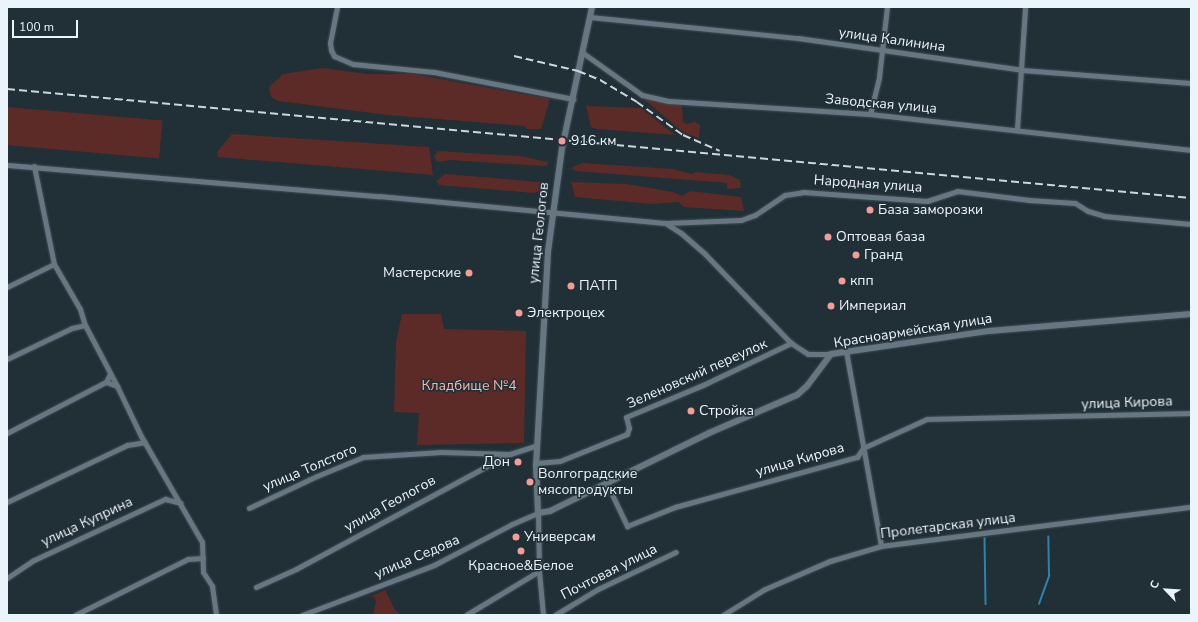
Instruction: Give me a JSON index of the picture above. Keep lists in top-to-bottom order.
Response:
{
  "streets": {
    "street": [
      "улица Калинина",
      "Заводская улица",
      "Народная улица",
      "улица Геологов",
      "Красноармейская улица",
      "Зеленовский переулок",
      "улица Кирова",
      "улица Толстого",
      "улица Куприна",
      "Пролетарская улица",
      "улица Седова",
      "Почтовая улица"
    ]
  },
  "crossings": [
    ["улица Калинина", "улица Геологов"],
    ["Заводская улица", "улица Геологов"],
    ["Народная улица", "Зеленовский переулок"],
    ["улица Геологов", "Красноармейская улица"],
    ["улица Геологов", "Зеленовский переулок"],
    ["улица Геологов", "улица Толстого"],
    ["улица Геологов", "улица Седова"],
    ["Красноармейская улица", "Зеленовский переулок"],
    ["Красноармейская улица", "улица Кирова"],
    ["Красноармейская улица", "улица Седова"]
  ],
  "parks": ["Кладбище №4"],
  "places": [
    "916 км",
    "База заморозки",
    "Оптовая база",
    "Гранд",
    "Мастерские",
    "кпп",
    "ПАТП",
    "Империал",
    "Электроцех",
    "Стройка",
    "Дон",
    "Волгоградские мясопродукты",
    "Универсам",
    "Красное&Белое"
  ],
  "scale_bar": "100 m",
  "north": "top left"
}
